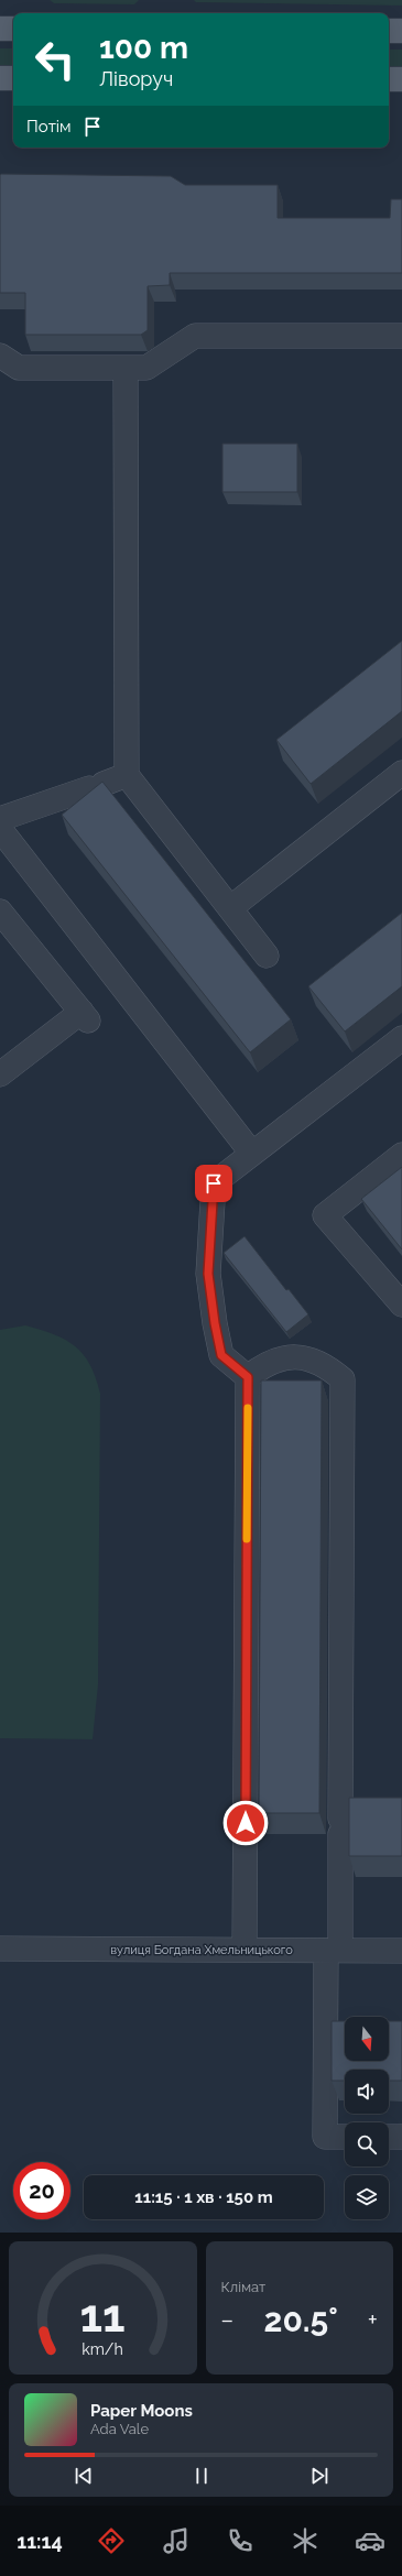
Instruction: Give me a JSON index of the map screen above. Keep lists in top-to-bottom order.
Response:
{
  "streets": {
    "street": ["вулиця Богдана Хмельницького"]
  },
  "north": "bottom",
  "page": {
    "turn": ["100 m", "Ліворуч"],
    "then": "Потім",
    "limit": "20",
    "trip": "11:15 · 1 хв · 150 m",
    "tile": "Клімат",
    "heat": ["−", "20.5°", "+"],
    "song": ["Paper Moons", "Ada Vale"],
    "tabs": "11:14",
    "gauge": ["11", "km/h"]
  }
}
